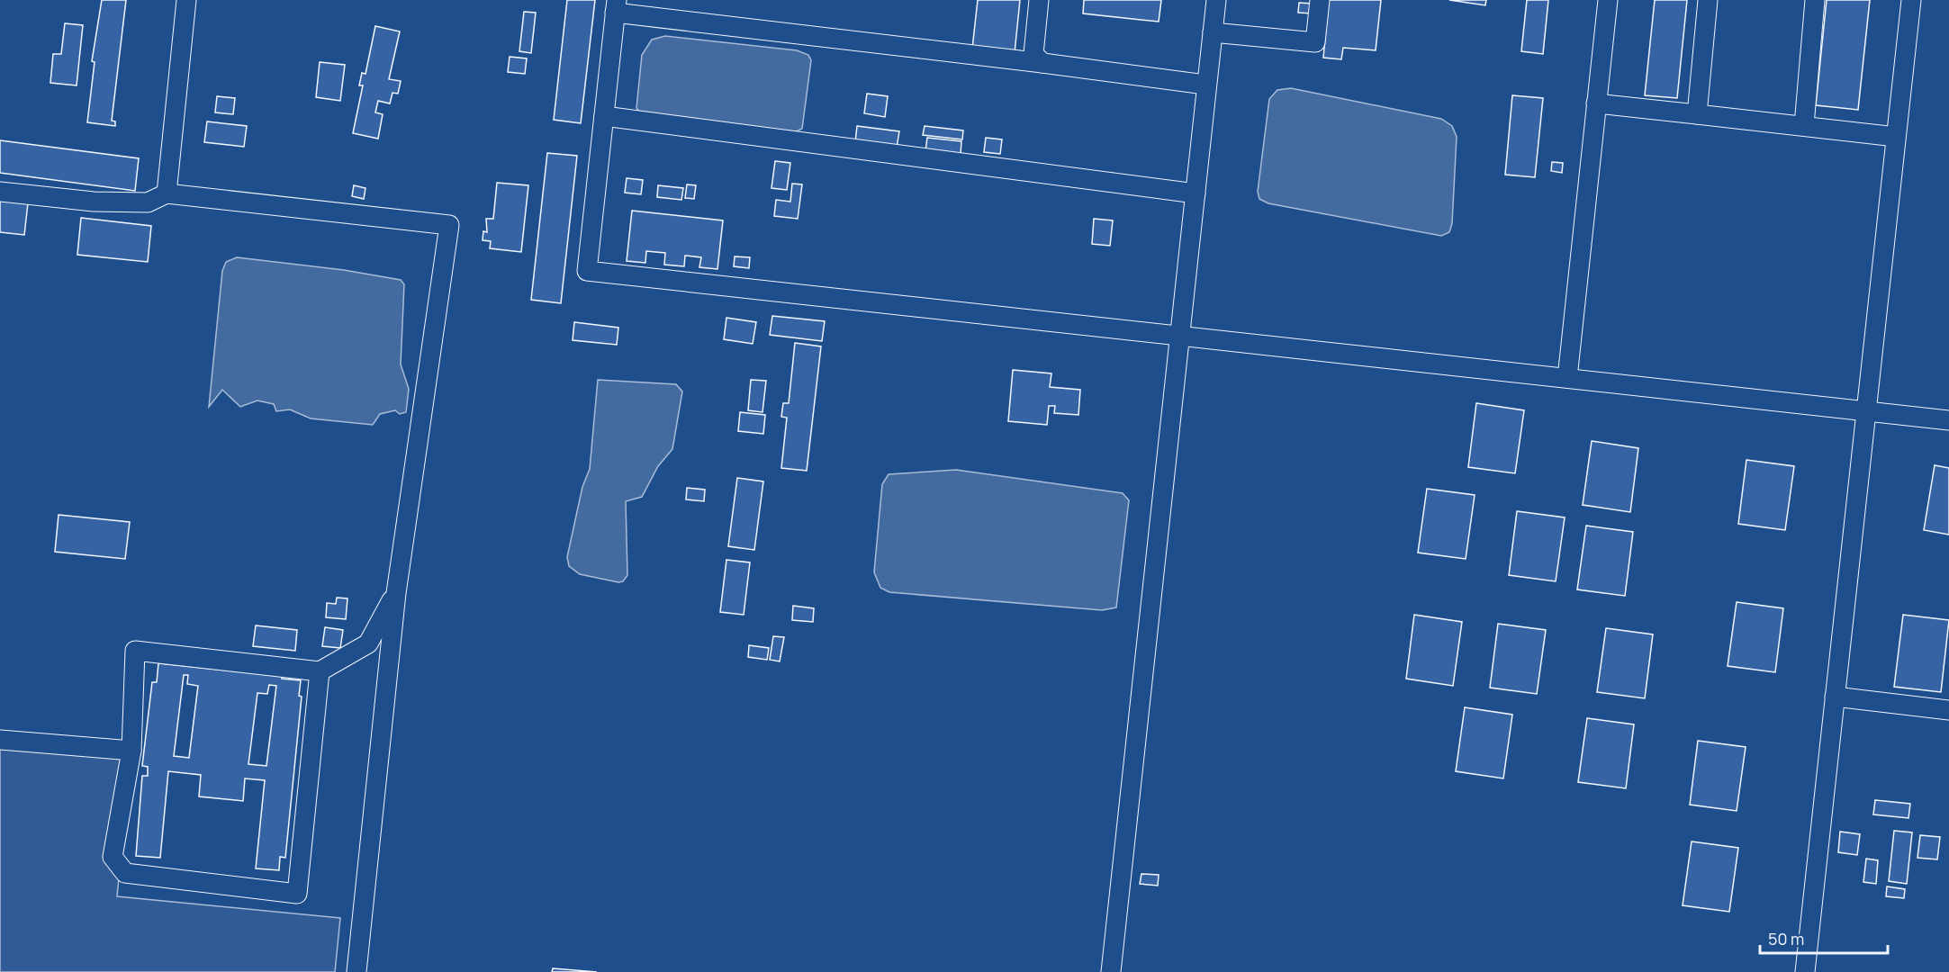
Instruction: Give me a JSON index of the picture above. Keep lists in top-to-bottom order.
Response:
{
  "scale_bar": "50 m"
}
